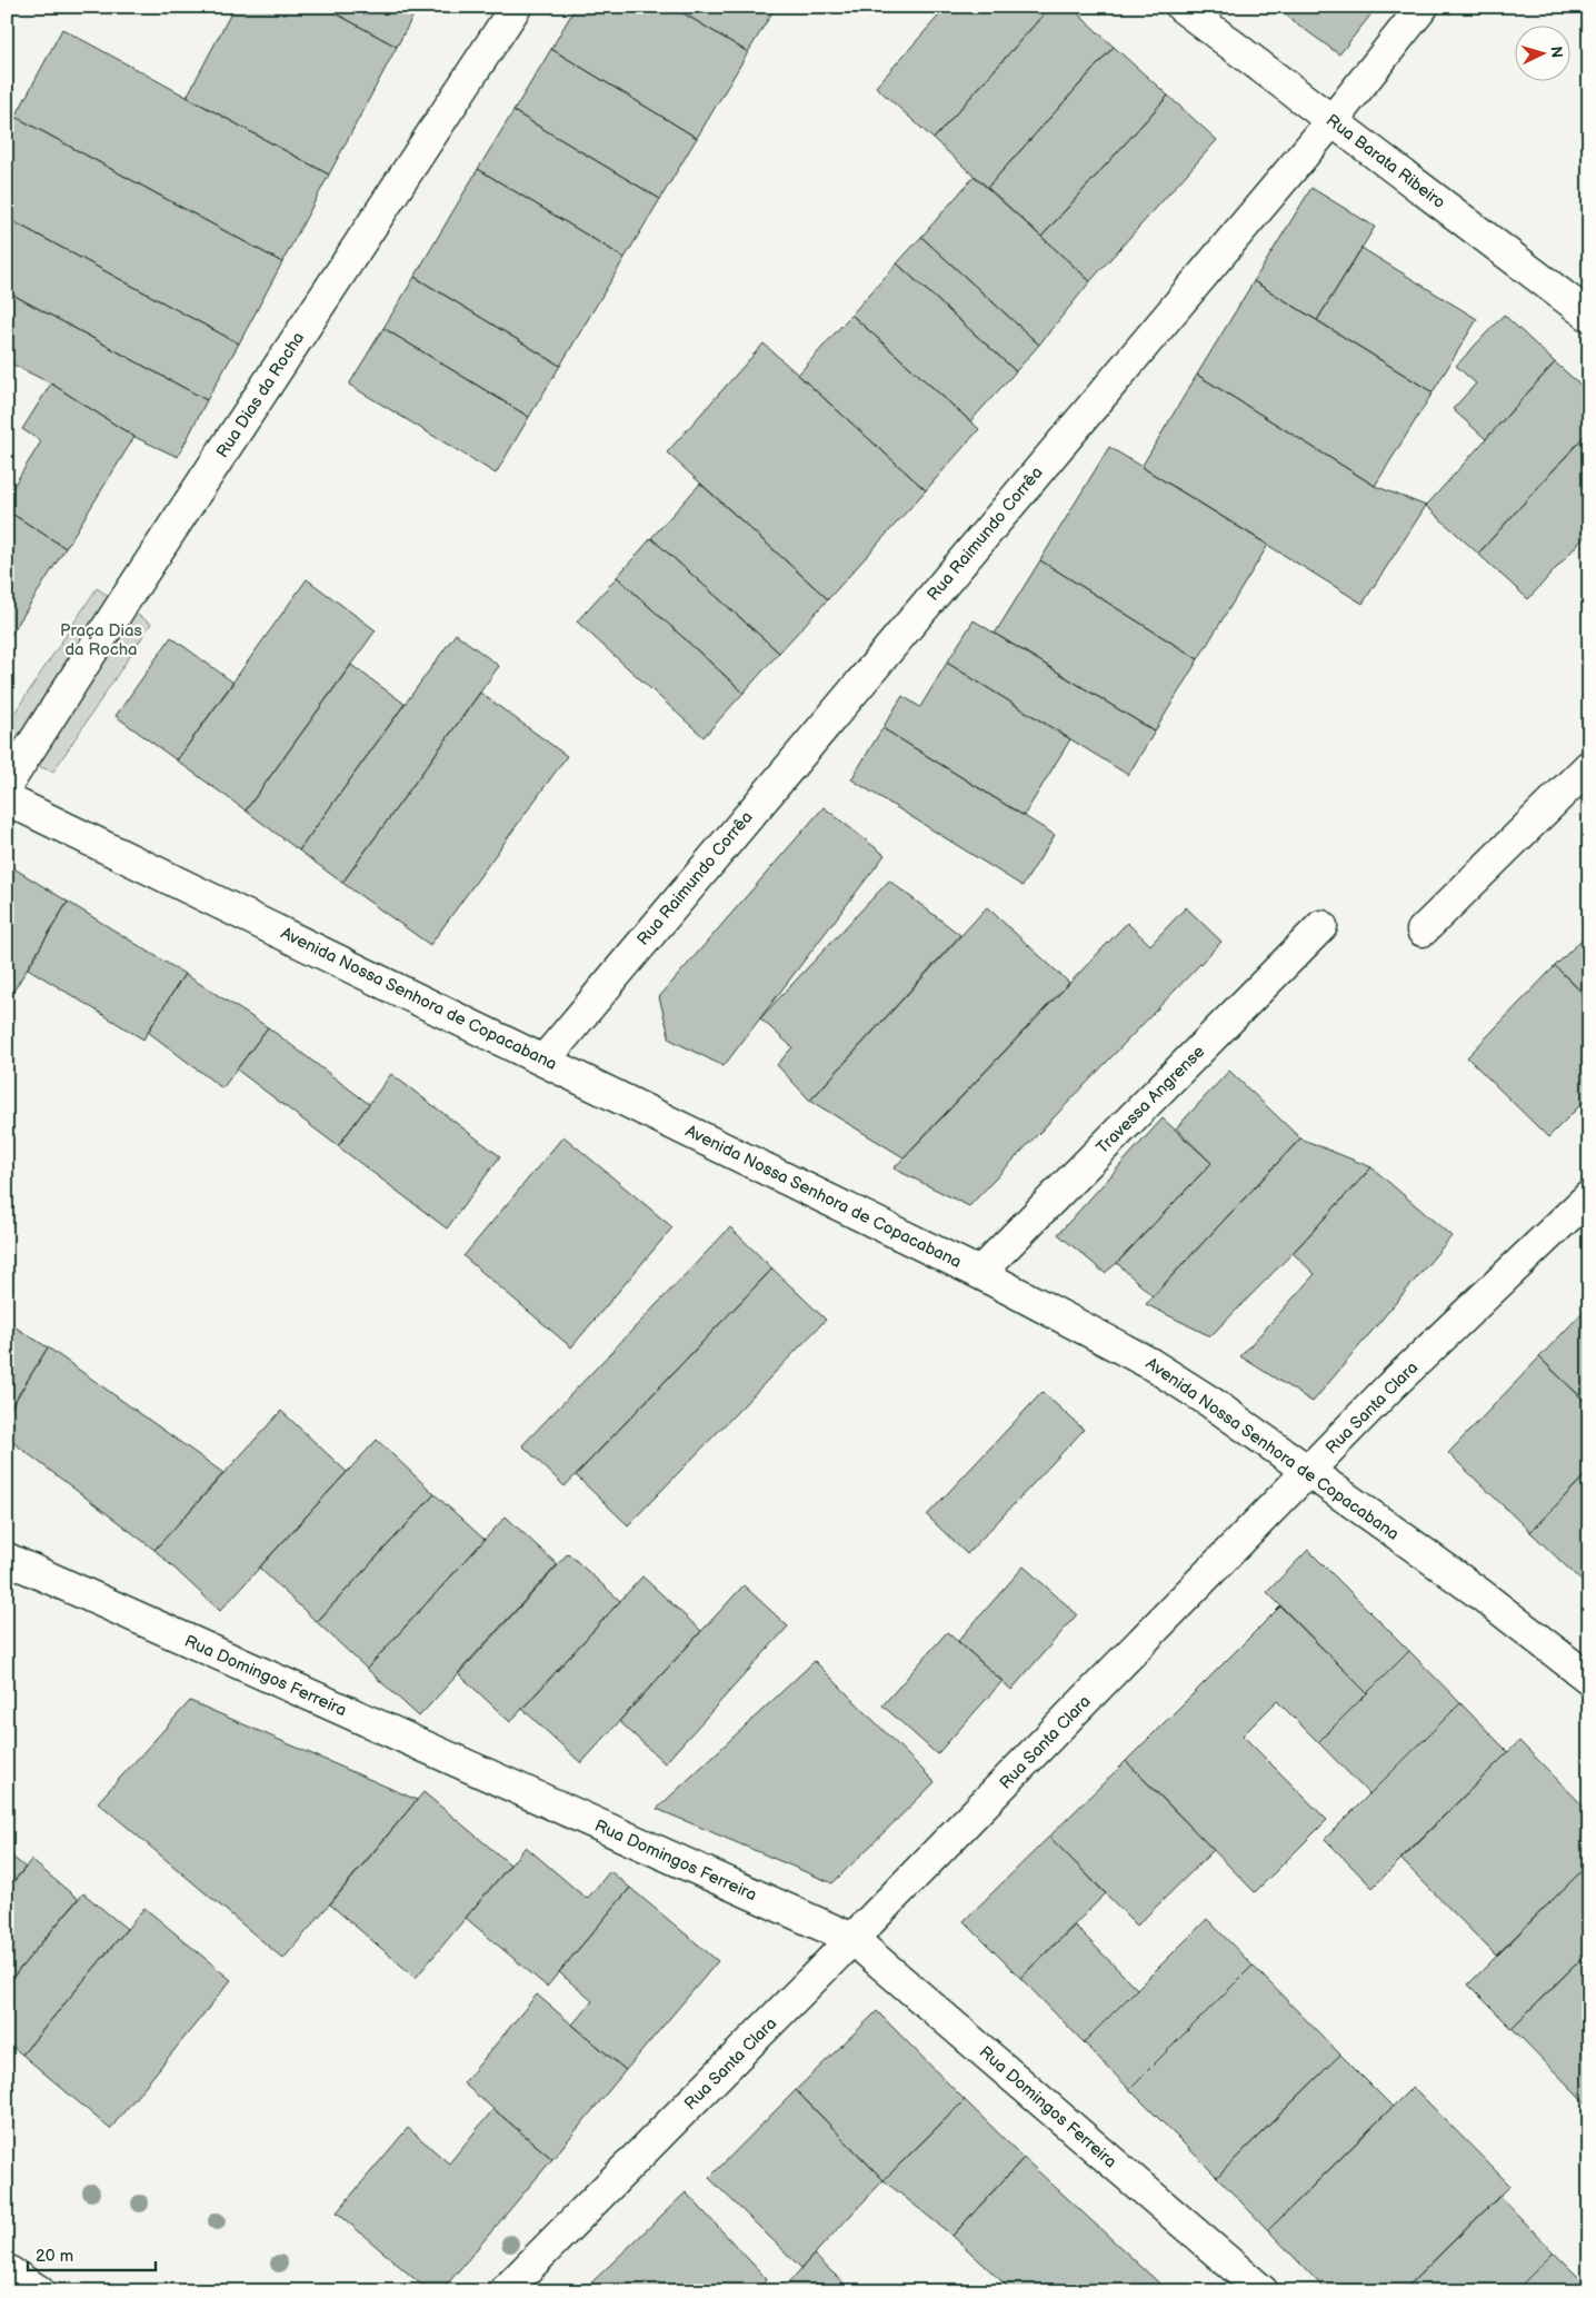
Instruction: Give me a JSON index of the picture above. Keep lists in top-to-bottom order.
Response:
{
  "streets": {
    "main road": [
      "Rua Barata Ribeiro",
      "Rua Dias da Rocha",
      "Rua Raimundo Corrêa",
      "Avenida Nossa Senhora de Copacabana",
      "Travessa Angrense",
      "Rua Santa Clara",
      "Rua Domingos Ferreira"
    ]
  },
  "crossings": [
    ["Rua Barata Ribeiro", "Rua Raimundo Corrêa"],
    ["Rua Raimundo Corrêa", "Avenida Nossa Senhora de Copacabana"],
    ["Avenida Nossa Senhora de Copacabana", "Travessa Angrense"],
    ["Avenida Nossa Senhora de Copacabana", "Rua Santa Clara"],
    ["Rua Santa Clara", "Rua Domingos Ferreira"]
  ],
  "parks": ["Praça Dias da Rocha"],
  "scale_bar": "20 m",
  "north": "right"
}
